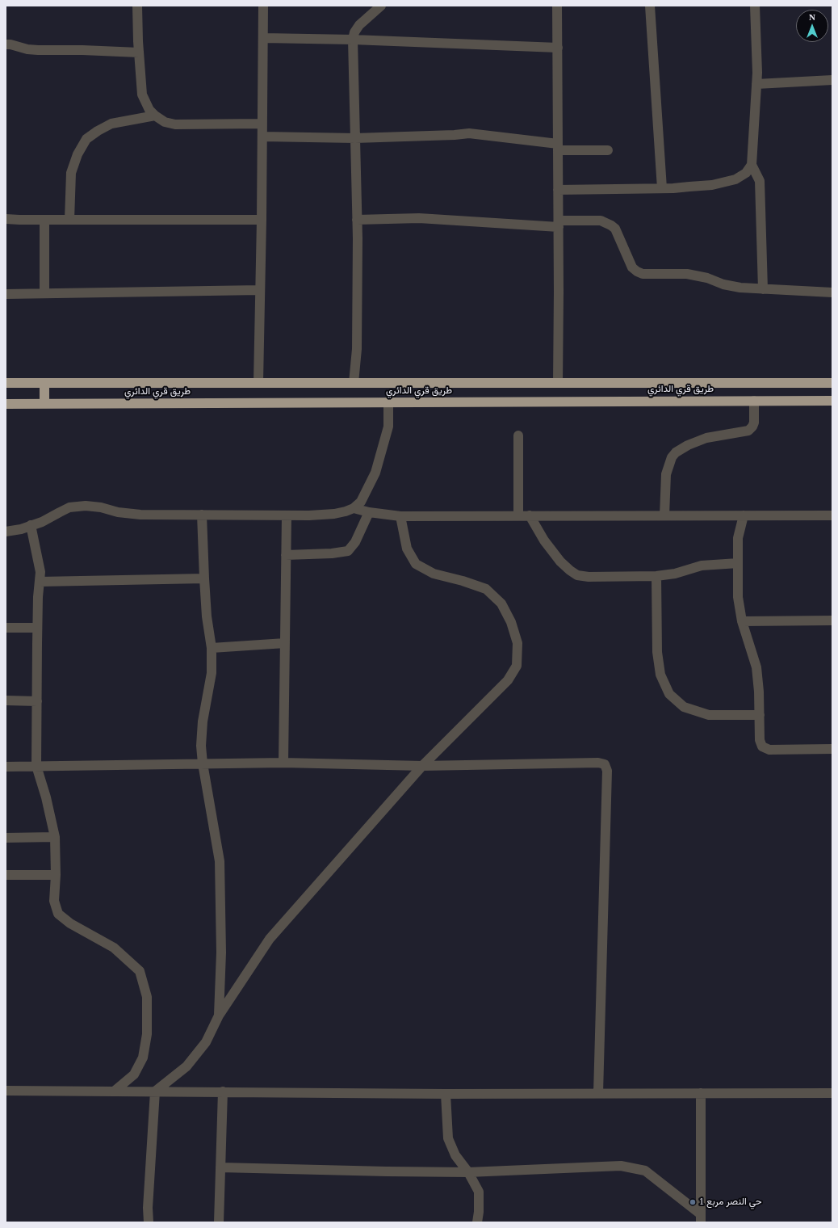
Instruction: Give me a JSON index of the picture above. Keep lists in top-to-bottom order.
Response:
{
  "streets": {
    "highway": ["طريق قري الدائري"]
  },
  "places": ["حي النصر مربع 1"],
  "north": "top"
}
